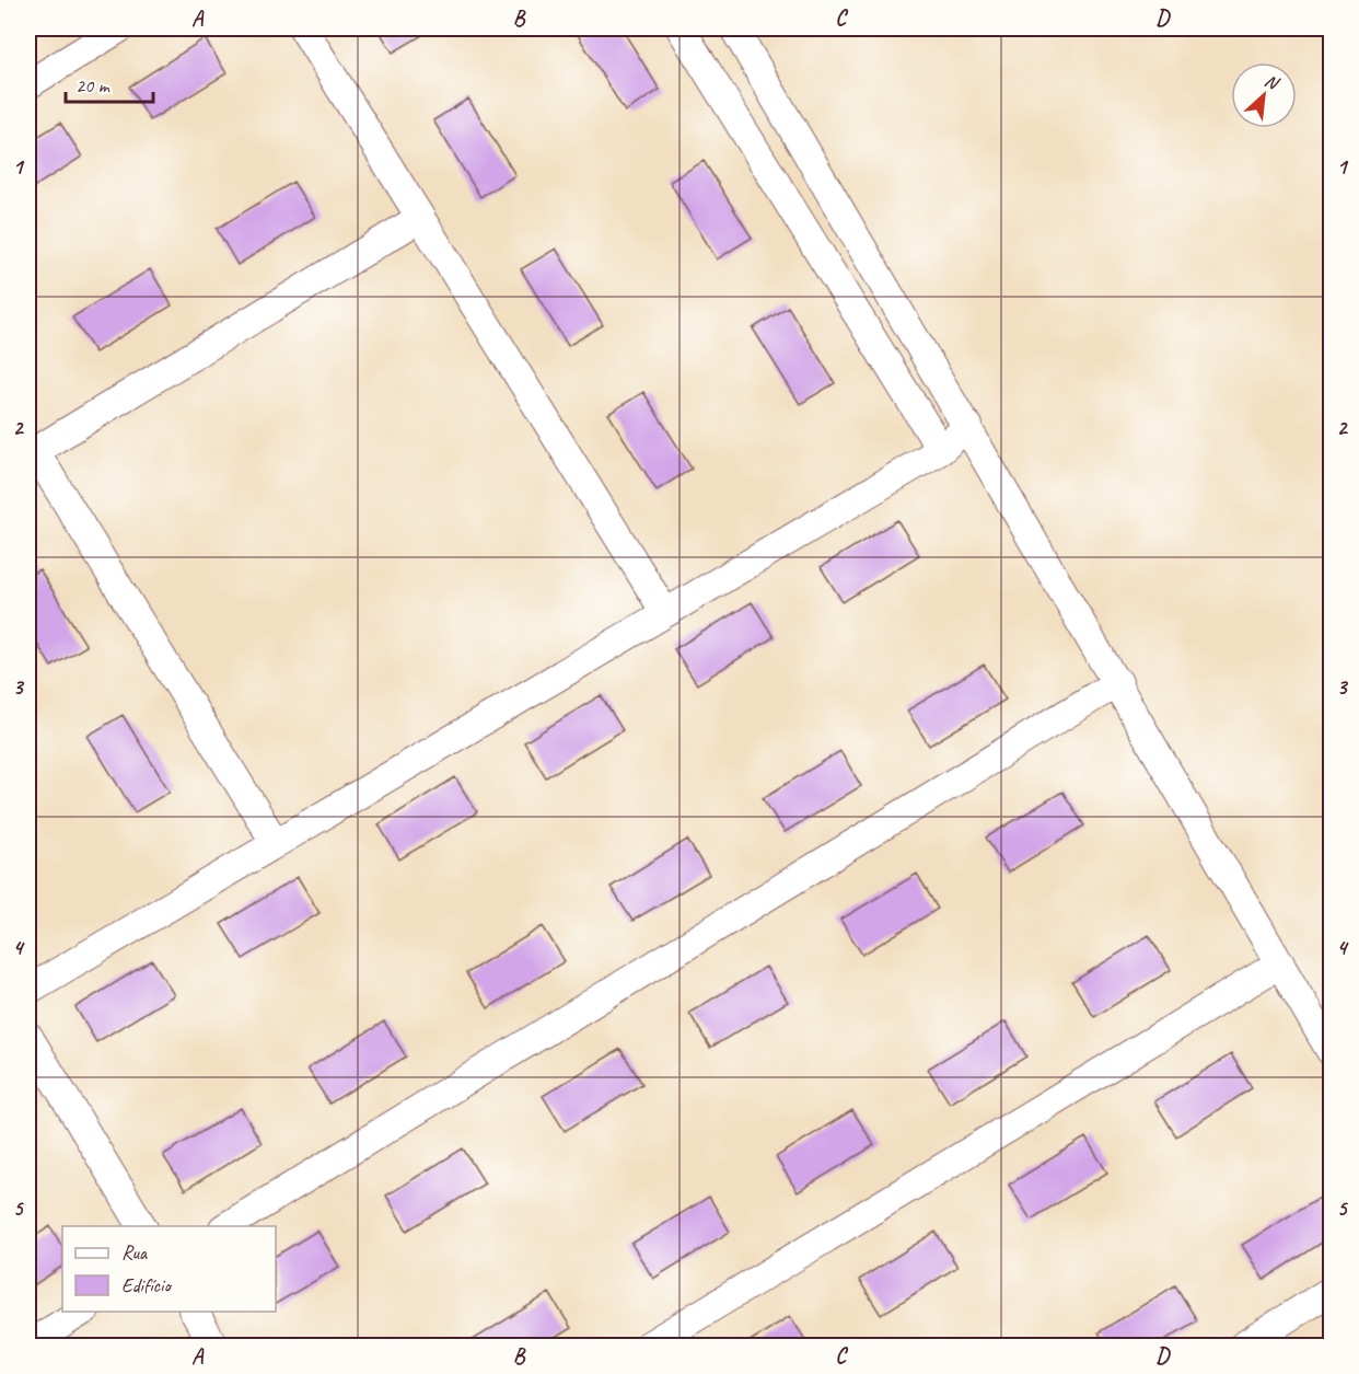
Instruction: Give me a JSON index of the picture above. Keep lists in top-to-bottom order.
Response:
{
  "legend": ["Rua", "Edifício"],
  "scale_bar": "20 m",
  "north": "top right",
  "grid": {
    "columns": [
      "A",
      "B",
      "C",
      "D"
    ],
    "rows": [
      "1",
      "2",
      "3",
      "4",
      "5"
    ]
  }
}
